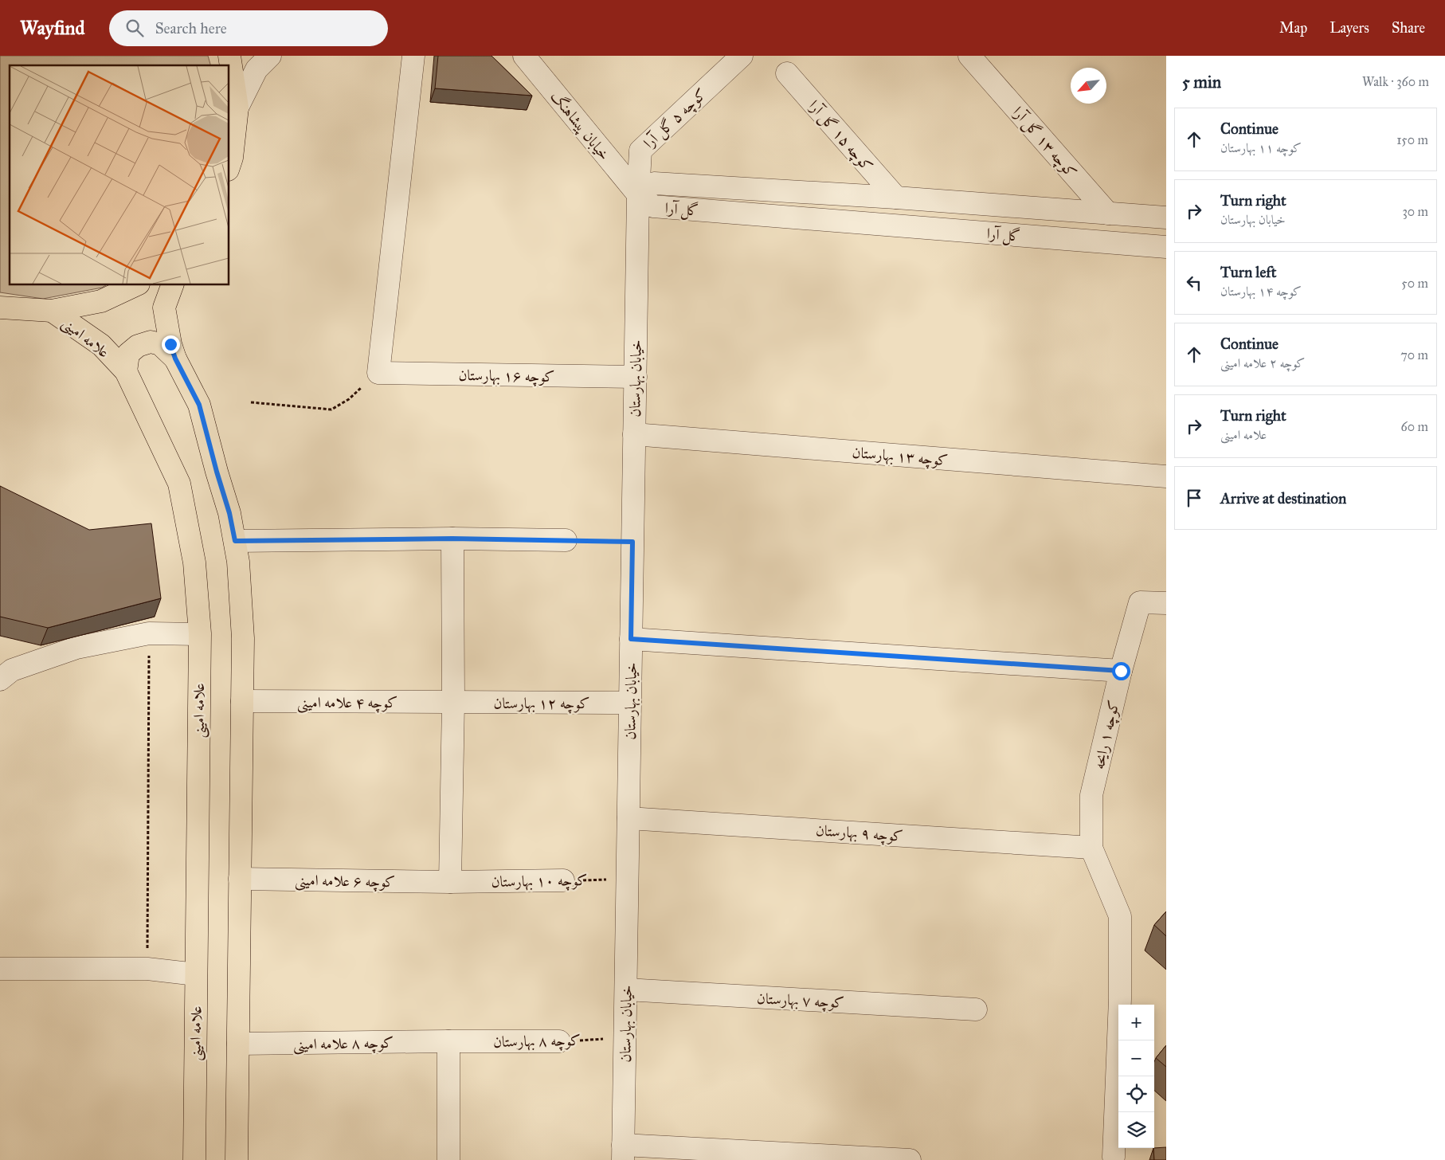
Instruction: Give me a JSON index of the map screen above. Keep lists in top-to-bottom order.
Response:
{
  "streets": {
    "main road": ["علامه امینی"],
    "street": [
      "کوچه ۵ گل آرا",
      "خیابان پیشاهنگ",
      "کوچه ۱۵ گل آرا",
      "کوچه ۱۳ گل آرا",
      "گل آرا",
      "کوچه ۱۶ بهارستان",
      "خیابان بهارستان",
      "کوچه ۱۳ بهارستان",
      "کوچه ۴ علامه امینی",
      "کوچه ۱۲ بهارستان",
      "کوچه ۱ رایحه",
      "کوچه ۹ بهارستان",
      "کوچه ۶ علامه امینی",
      "کوچه ۱۰ بهارستان",
      "کوچه ۷ بهارستان",
      "کوچه ۸ بهارستان",
      "کوچه ۸ علامه امینی"
    ]
  },
  "crossings": [
    ["کوچه ۵ گل آرا", "خیابان پیشاهنگ"],
    ["کوچه ۵ گل آرا", "گل آرا"],
    ["کوچه ۵ گل آرا", "خیابان بهارستان"],
    ["خیابان پیشاهنگ", "گل آرا"],
    ["خیابان پیشاهنگ", "خیابان بهارستان"],
    ["کوچه ۱۵ گل آرا", "گل آرا"],
    ["کوچه ۱۳ گل آرا", "گل آرا"],
    ["گل آرا", "خیابان بهارستان"],
    ["کوچه ۱۶ بهارستان", "خیابان بهارستان"],
    ["خیابان بهارستان", "کوچه ۱۳ بهارستان"],
    ["خیابان بهارستان", "کوچه ۱۲ بهارستان"],
    ["خیابان بهارستان", "کوچه ۹ بهارستان"],
    ["خیابان بهارستان", "کوچه ۱۰ بهارستان"],
    ["خیابان بهارستان", "کوچه ۷ بهارستان"],
    ["خیابان بهارستان", "کوچه ۸ بهارستان"],
    ["کوچه ۴ علامه امینی", "کوچه ۱۲ بهارستان"],
    ["کوچه ۱ رایحه", "کوچه ۹ بهارستان"],
    ["کوچه ۶ علامه امینی", "کوچه ۱۰ بهارستان"],
    ["کوچه ۸ بهارستان", "کوچه ۸ علامه امینی"]
  ],
  "north": "bottom left",
  "page": {
    "header": "Wayfind",
    "search": "Search here",
    "nav": ["Map", "Layers", "Share"],
    "heading": ["5 min", "Walk · 360 m"],
    "list": [
      ["Continue", "کوچه ۱۱ بهارستان", "150 m"],
      ["Turn right", "خیابان بهارستان", "30 m"],
      ["Turn left", "کوچه ۱۴ بهارستان", "50 m"],
      ["Continue", "کوچه ۲ علامه امینی", "70 m"],
      ["Turn right", "علامه امینی", "60 m"],
      "Arrive at destination"
    ],
    "map_buttons": ["+", "−"]
  }
}
